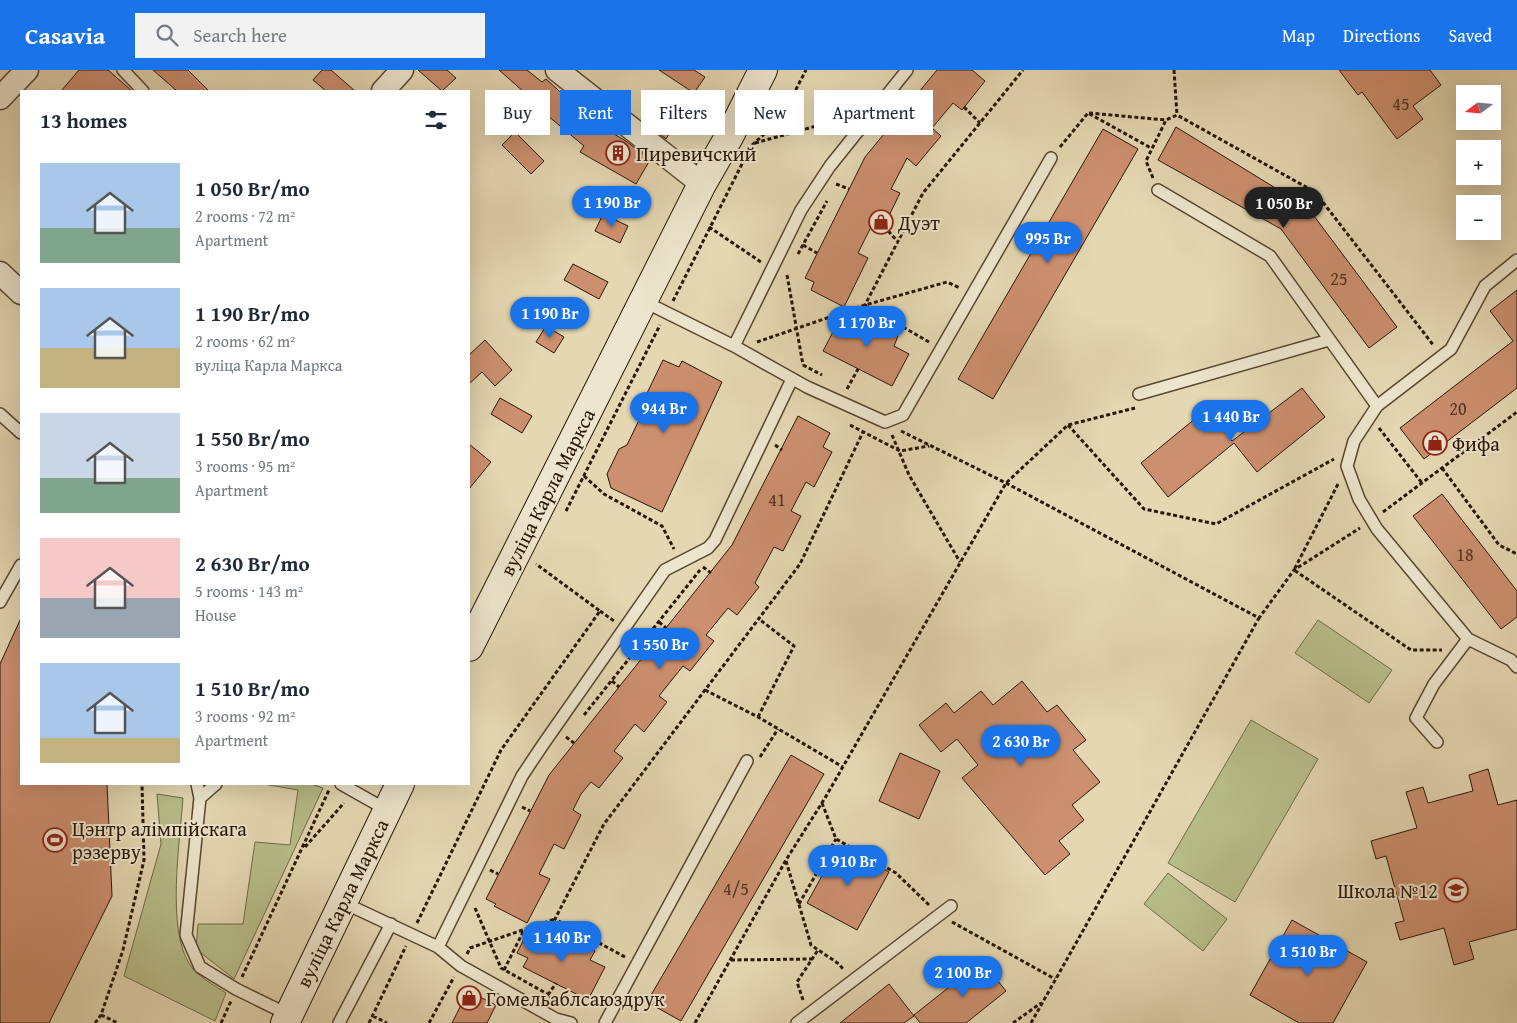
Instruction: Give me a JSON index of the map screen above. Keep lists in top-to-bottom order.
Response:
{
  "streets": {
    "main road": ["вуліца Карла Маркса"]
  },
  "places": {
    "building": ["Пиревичский"],
    "shop": ["Дуэт", "Фифа", "Гомельаблсаюздрук"],
    "sports": ["Цэнтр алімпійскага рэзерву"],
    "school or university": ["Школа №12"]
  },
  "house_numbers": [
    "45",
    "25",
    "20",
    "41",
    "18",
    "4/5"
  ],
  "north": "left",
  "page": {
    "header": "Casavia",
    "search": "Search here",
    "nav": ["Map", "Directions", "Saved"],
    "map_buttons": ["+", "−"],
    "chip": [
      "Buy",
      "Rent",
      "Filters",
      "New",
      "Apartment"
    ],
    "heading": "13 homes",
    "list": [
      {
        "name": "1 050 Br/mo",
        "note": "2 rooms · 72 m² · Apartment"
      },
      {
        "name": "1 190 Br/mo",
        "note": "2 rooms · 62 m² · вуліца Карла Маркса"
      },
      {
        "name": "1 550 Br/mo",
        "note": "3 rooms · 95 m² · Apartment"
      },
      {
        "name": "2 630 Br/mo",
        "note": "5 rooms · 143 m² · House"
      },
      {
        "name": "1 510 Br/mo",
        "note": "3 rooms · 92 m² · Apartment"
      }
    ],
    "price": [
      "1 190 Br",
      "1 050 Br",
      "995 Br",
      "1 190 Br",
      "1 170 Br",
      "944 Br",
      "1 440 Br",
      "1 550 Br",
      "2 630 Br",
      "1 910 Br",
      "1 140 Br",
      "1 510 Br",
      "2 100 Br"
    ]
  }
}
